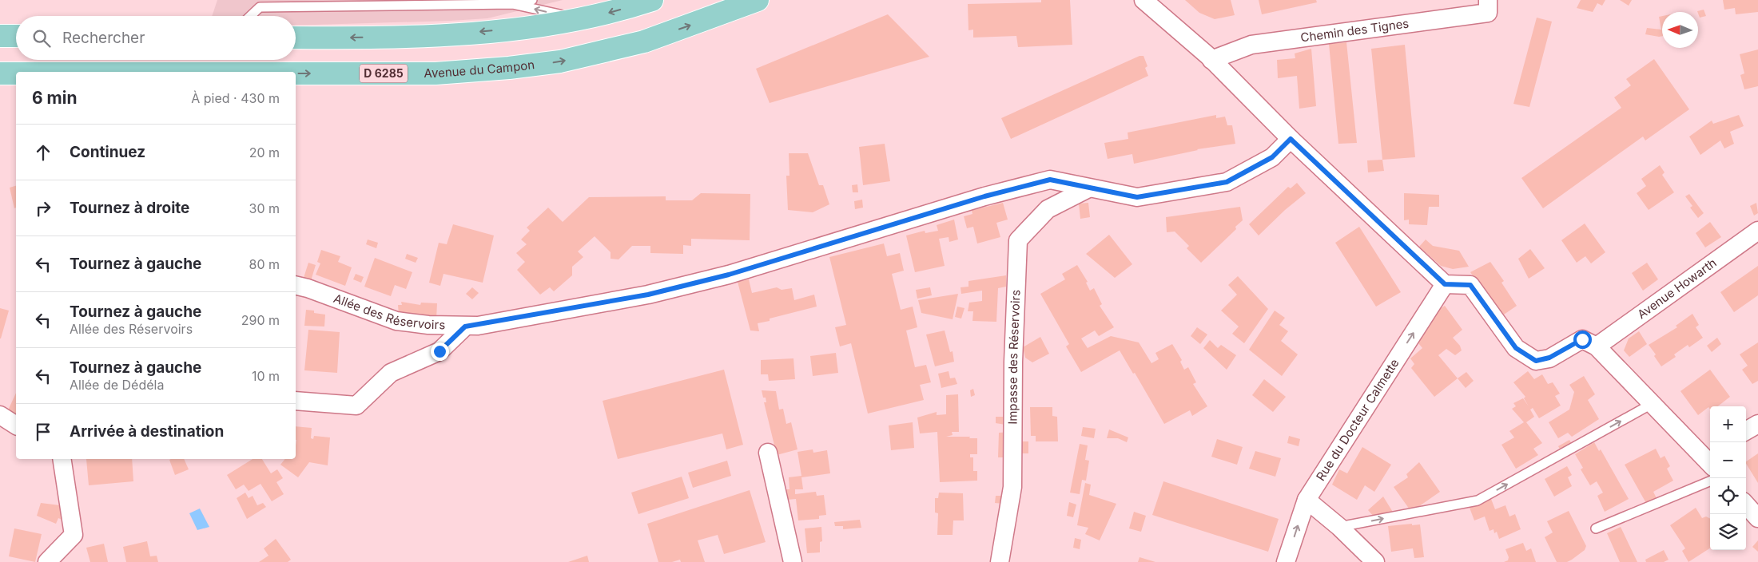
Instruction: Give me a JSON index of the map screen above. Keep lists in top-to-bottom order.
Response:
{
  "streets": {
    "main road": ["Avenue du Campon", "D 6285"],
    "street": [
      "Chemin des Tignes",
      "Avenue Howarth",
      "Allée des Réservoirs",
      "Impasse des Réservoirs",
      "Rue du Docteur Calmette"
    ]
  },
  "crossings": [
    ["Allée des Réservoirs", "Impasse des Réservoirs"]
  ],
  "one_way": ["Rue du Docteur Calmette"],
  "north": "left",
  "page": {
    "search": "Rechercher",
    "heading": ["6 min", "À pied · 430 m"],
    "list": [
      ["Continuez", "20 m"],
      ["Tournez à droite", "30 m"],
      ["Tournez à gauche", "80 m"],
      ["Tournez à gauche", "Allée des Réservoirs", "290 m"],
      ["Tournez à gauche", "Allée de Dédéla", "10 m"],
      "Arrivée à destination"
    ],
    "map_buttons": ["+", "−"]
  }
}
